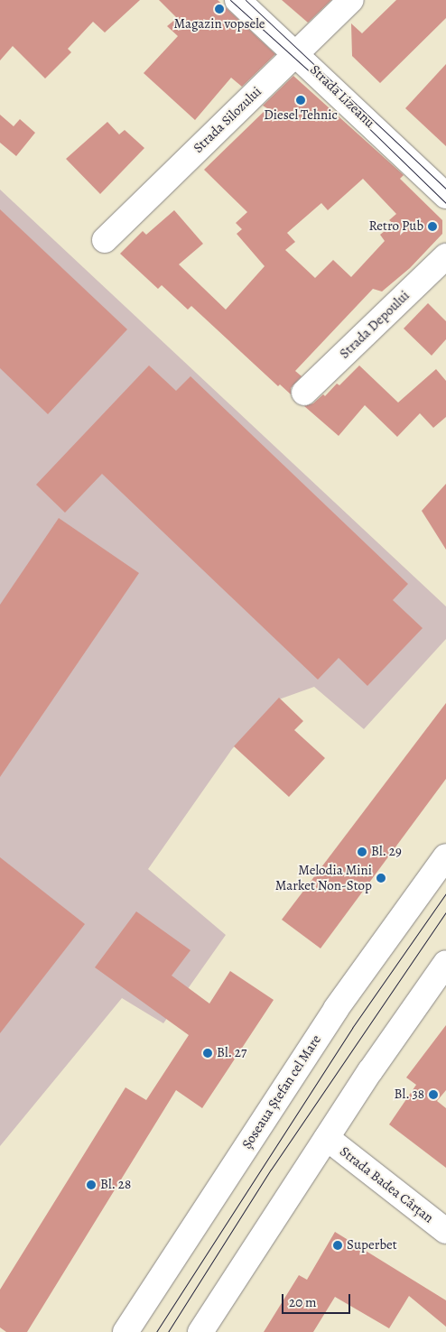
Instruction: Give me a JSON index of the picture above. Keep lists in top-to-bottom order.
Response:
{
  "streets": {
    "main road": [
      "Strada Lizeanu",
      "Strada Silozului",
      "Strada Depoului",
      "Șoseaua Ștefan cel Mare",
      "Strada Badea Cârțan"
    ]
  },
  "crossings": [
    ["Strada Lizeanu", "Strada Silozului"]
  ],
  "places": [
    "Magazin vopsele",
    "Diesel Tehnic",
    "Retro Pub",
    "Bl. 29",
    "Melodia Mini Market Non-Stop",
    "Bl. 27",
    "Bl. 38",
    "Bl. 28",
    "Superbet"
  ],
  "scale_bar": "20 m"
}
